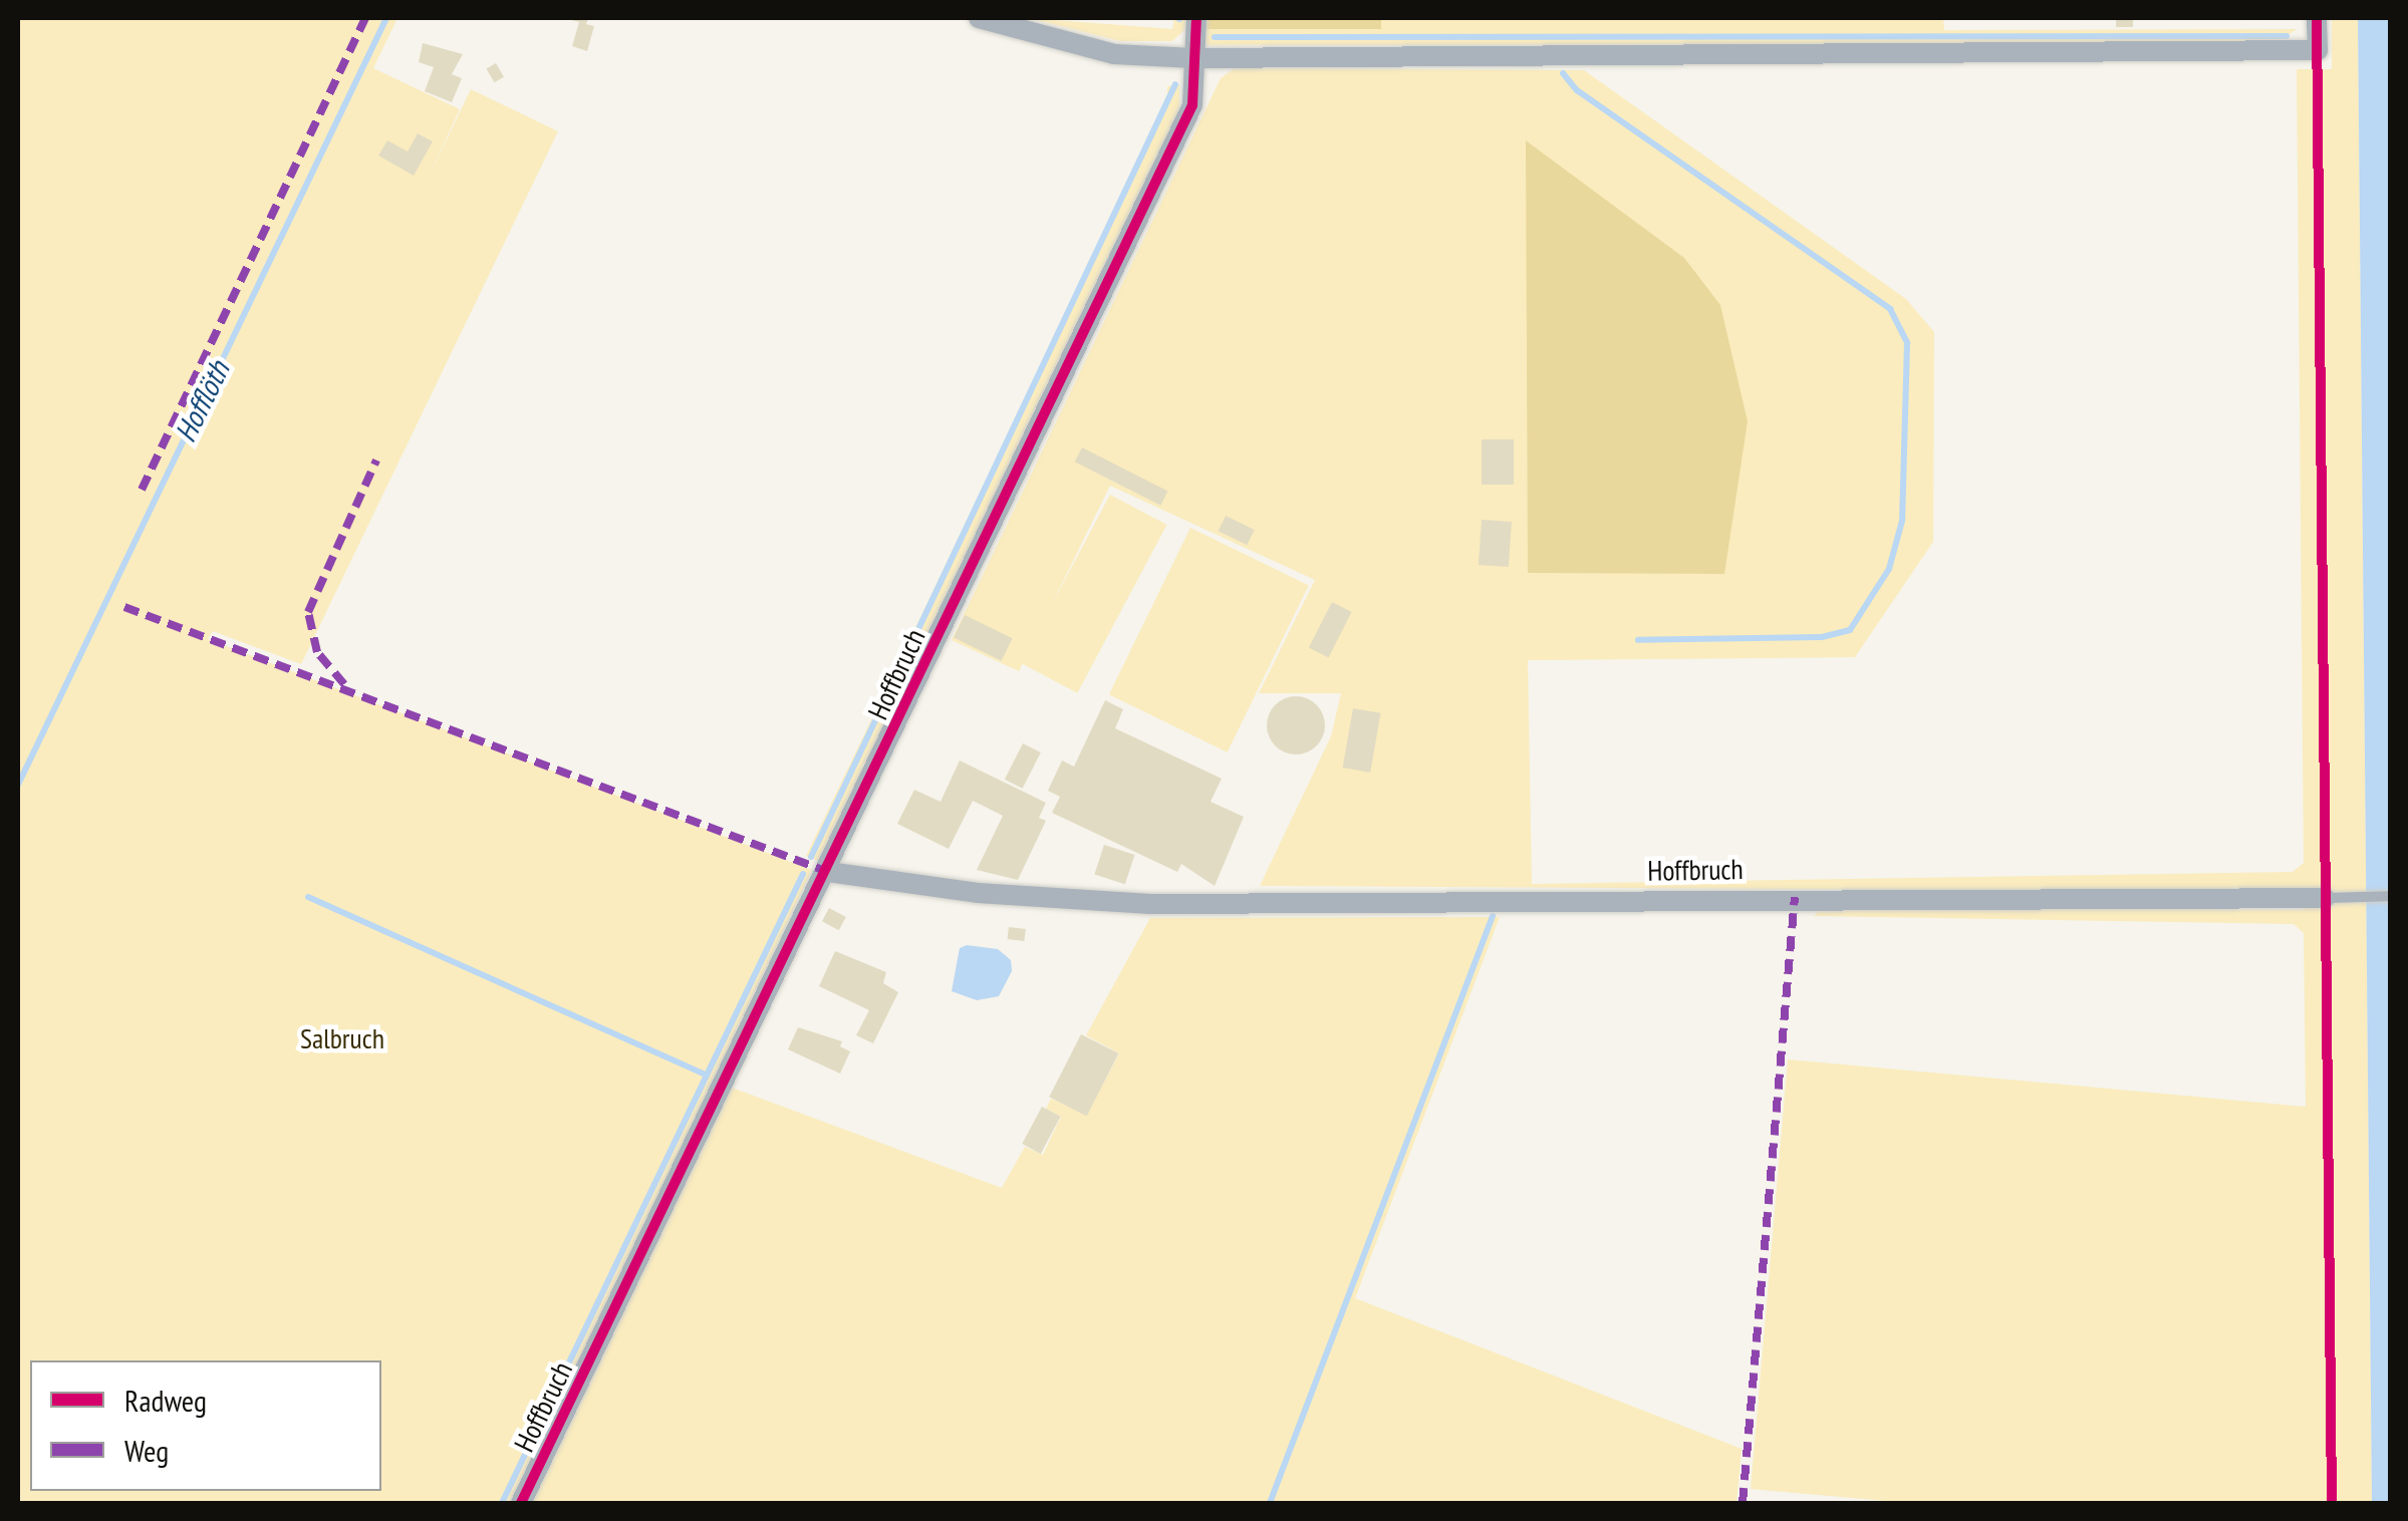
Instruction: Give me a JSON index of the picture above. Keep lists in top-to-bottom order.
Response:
{
  "streets": {
    "street": ["Hoffbruch"]
  },
  "water": ["Hofflöth"],
  "parks": ["Salbruch"],
  "legend": ["Radweg", "Weg"]
}
